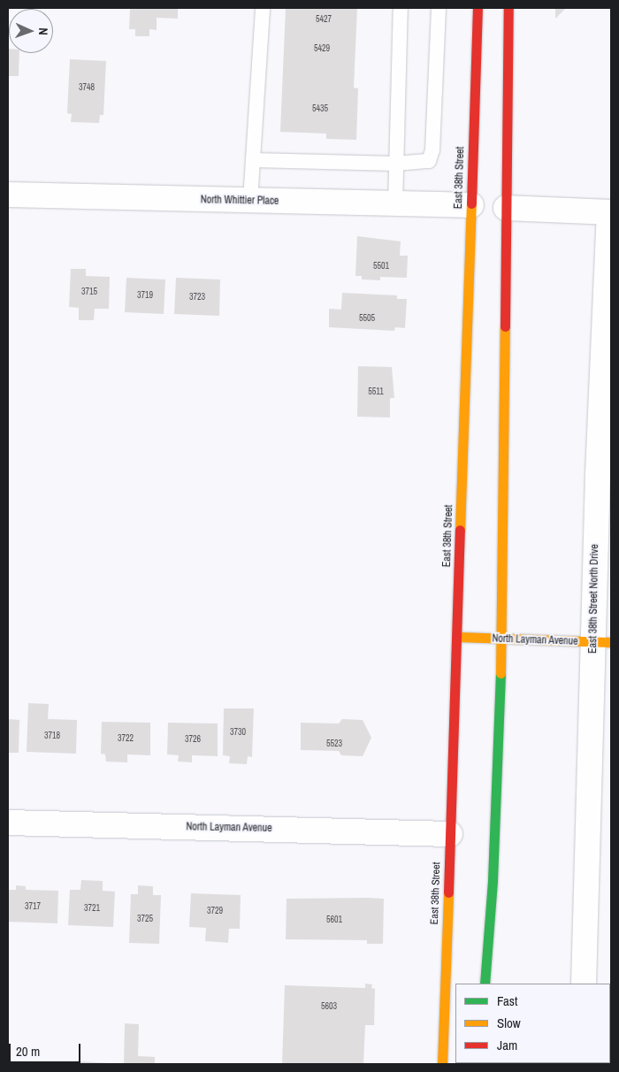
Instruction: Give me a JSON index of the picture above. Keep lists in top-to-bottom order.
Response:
{
  "streets": {
    "main road": ["East 38th Street", "North Layman Avenue"],
    "street": ["North Whittier Place", "East 38th Street North Drive"]
  },
  "crossings": [
    ["East 38th Street", "North Whittier Place"],
    ["East 38th Street", "North Layman Avenue"],
    ["East 38th Street North Drive", "North Layman Avenue"]
  ],
  "house_numbers": [
    "5427",
    "5429",
    "3748",
    "5435",
    "5501",
    "3715",
    "3719",
    "3723",
    "5505",
    "5511",
    "3730",
    "3718",
    "3722",
    "3726",
    "5523",
    "3717",
    "3721",
    "3729",
    "3725",
    "5601",
    "5603"
  ],
  "legend": ["Fast", "Slow", "Jam"],
  "scale_bar": "20 m",
  "north": "right"
}
